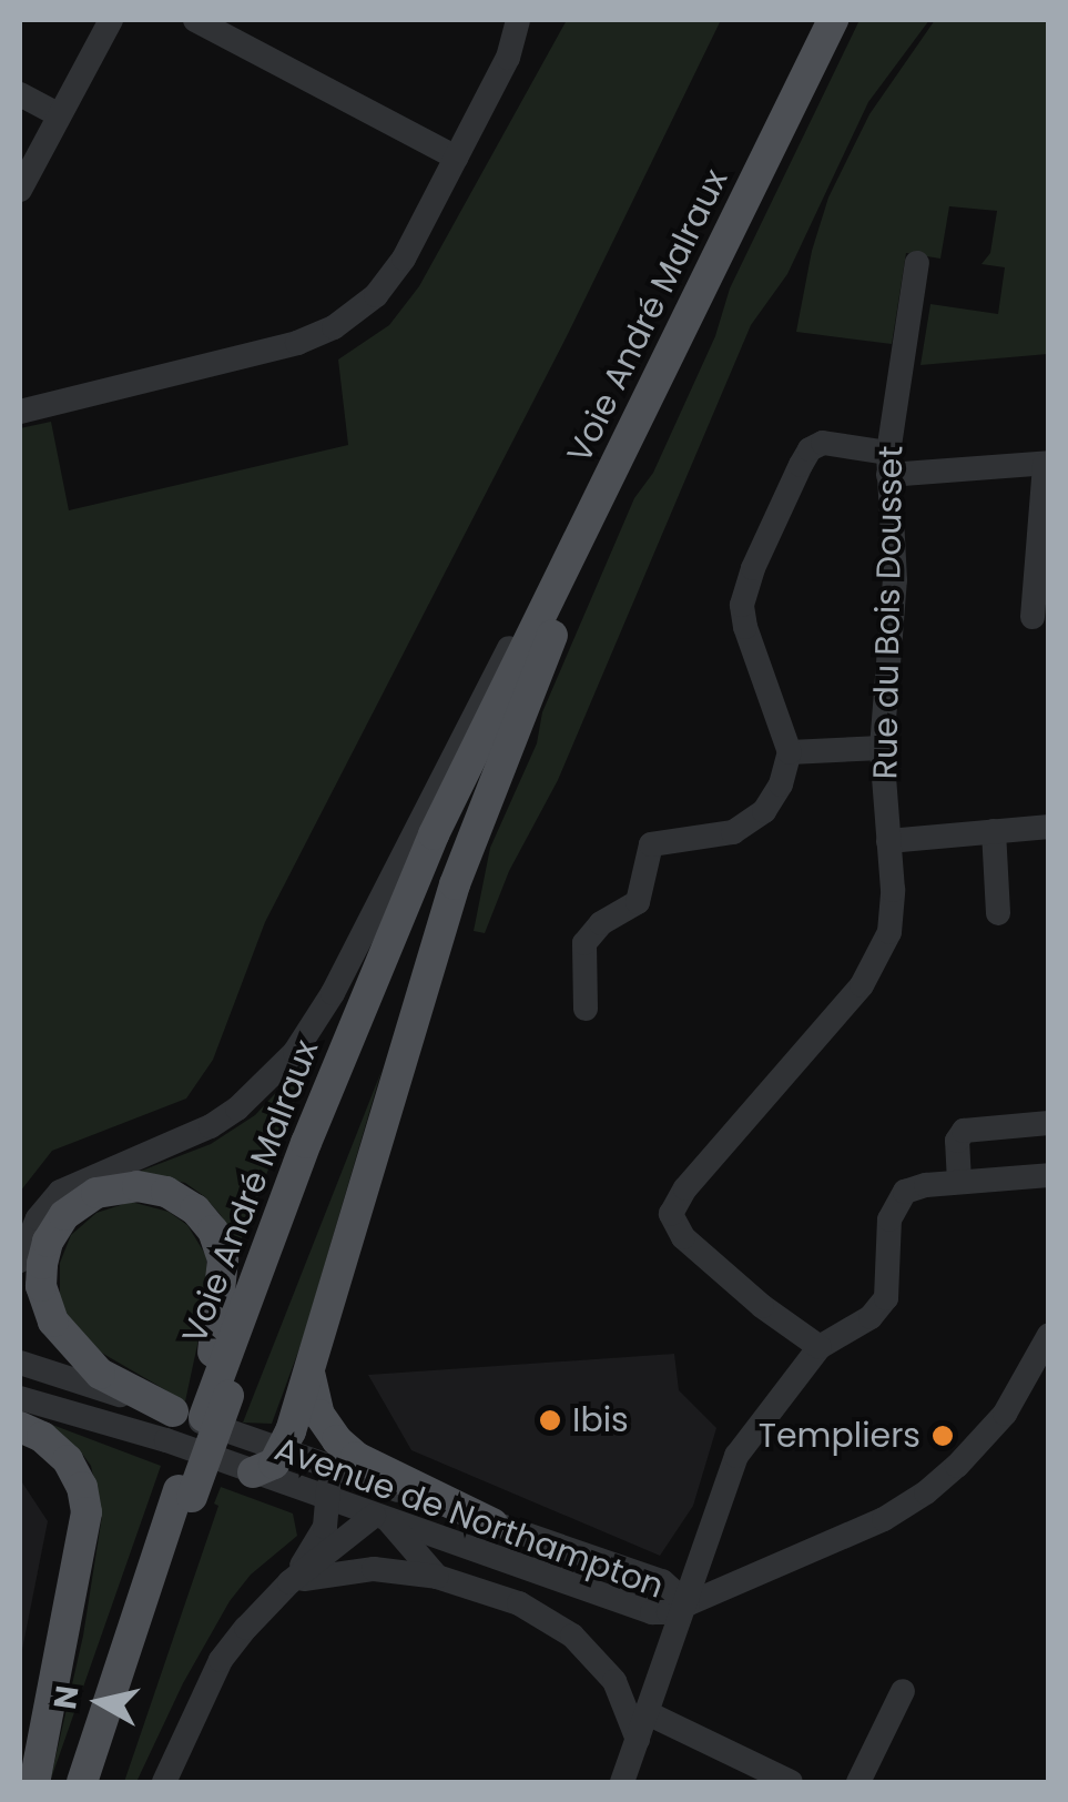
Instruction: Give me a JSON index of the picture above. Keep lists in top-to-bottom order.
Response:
{
  "streets": {
    "main road": ["Voie André Malraux"],
    "street": ["Rue du Bois Dousset", "Avenue de Northampton"]
  },
  "crossings": [
    ["Voie André Malraux", "Avenue de Northampton"]
  ],
  "places": ["Ibis", "Templiers"],
  "north": "left"
}
